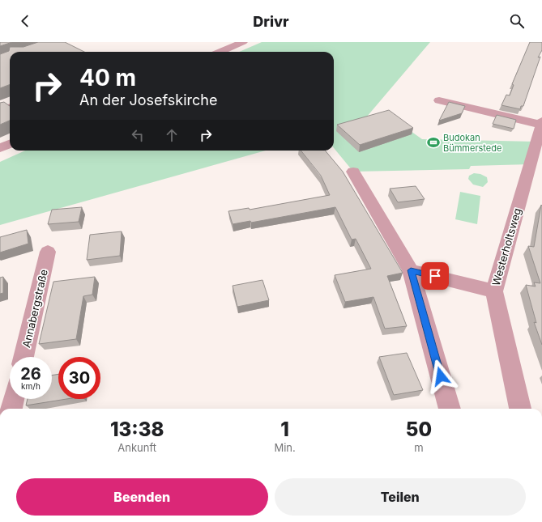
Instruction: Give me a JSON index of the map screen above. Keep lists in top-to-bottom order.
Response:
{
  "streets": {
    "street": ["Westerholtsweg", "Annabergstraße"]
  },
  "places": {
    "sports": ["Budokan Bümmerstede"]
  },
  "page": {
    "header": "Drivr",
    "turn": ["40 m", "An der Josefskirche"],
    "speed": "26 km/h",
    "limit": "30",
    "eta": [
      "13:38",
      "Ankunft",
      "1",
      "Min.",
      "50",
      "m"
    ],
    "buttons": ["Beenden", "Teilen"]
  }
}
